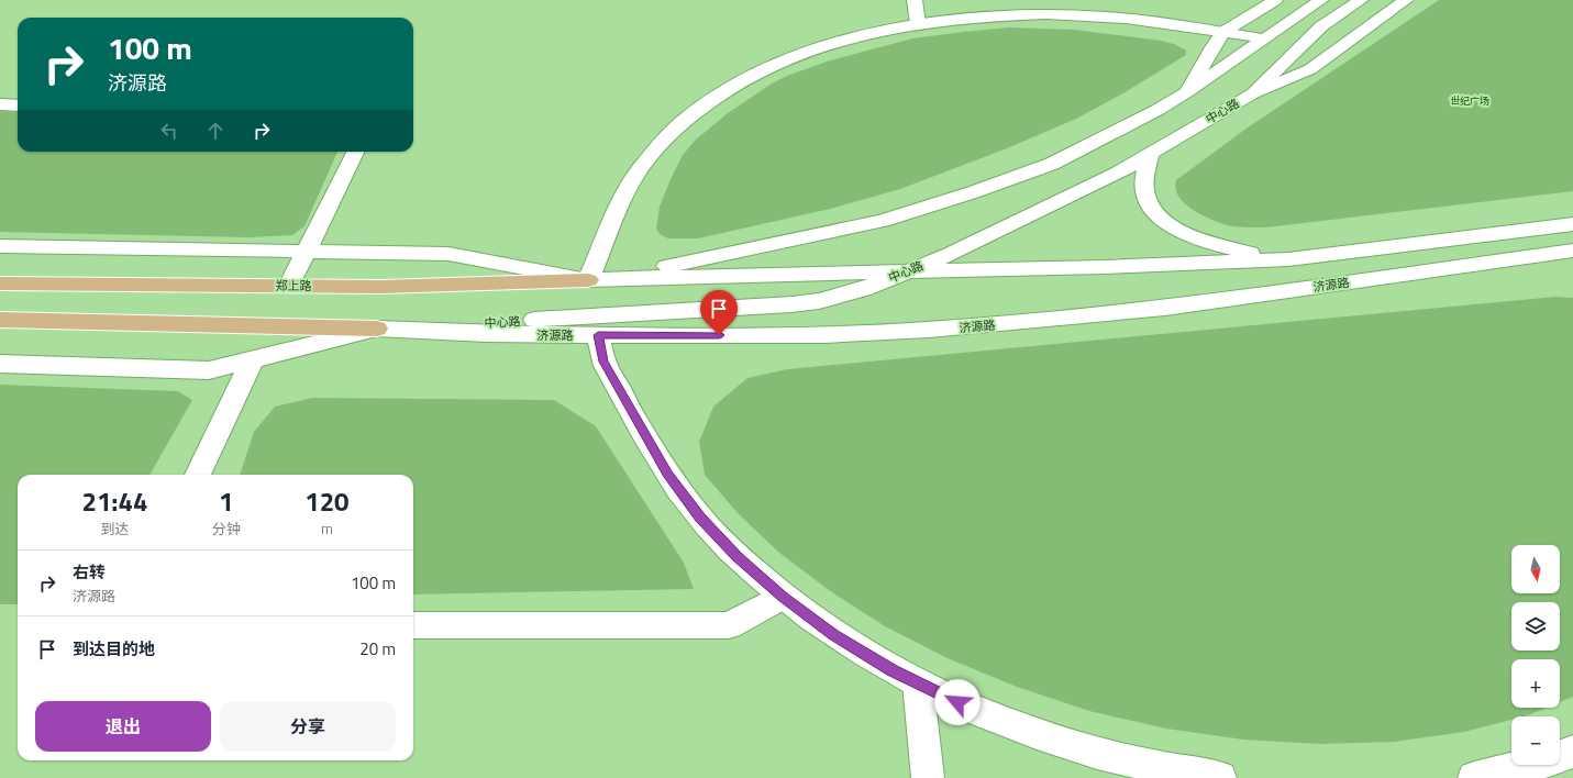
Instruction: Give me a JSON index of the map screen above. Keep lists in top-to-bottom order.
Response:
{
  "streets": {
    "main road": ["中心路", "济源路", "郑上路"]
  },
  "crossings": [
    ["中心路", "济源路"]
  ],
  "parks": ["世纪广场"],
  "north": "bottom",
  "page": {
    "turn": ["100 m", "济源路"],
    "eta": [
      "21:44",
      "到达",
      "1",
      "分钟",
      "120",
      "m"
    ],
    "map_buttons": ["+", "−"],
    "list": [
      {
        "name": "右转",
        "note": "济源路",
        "value": "100 m"
      },
      {
        "name": "到达目的地",
        "value": "20 m"
      }
    ],
    "buttons": ["退出", "分享"]
  }
}
